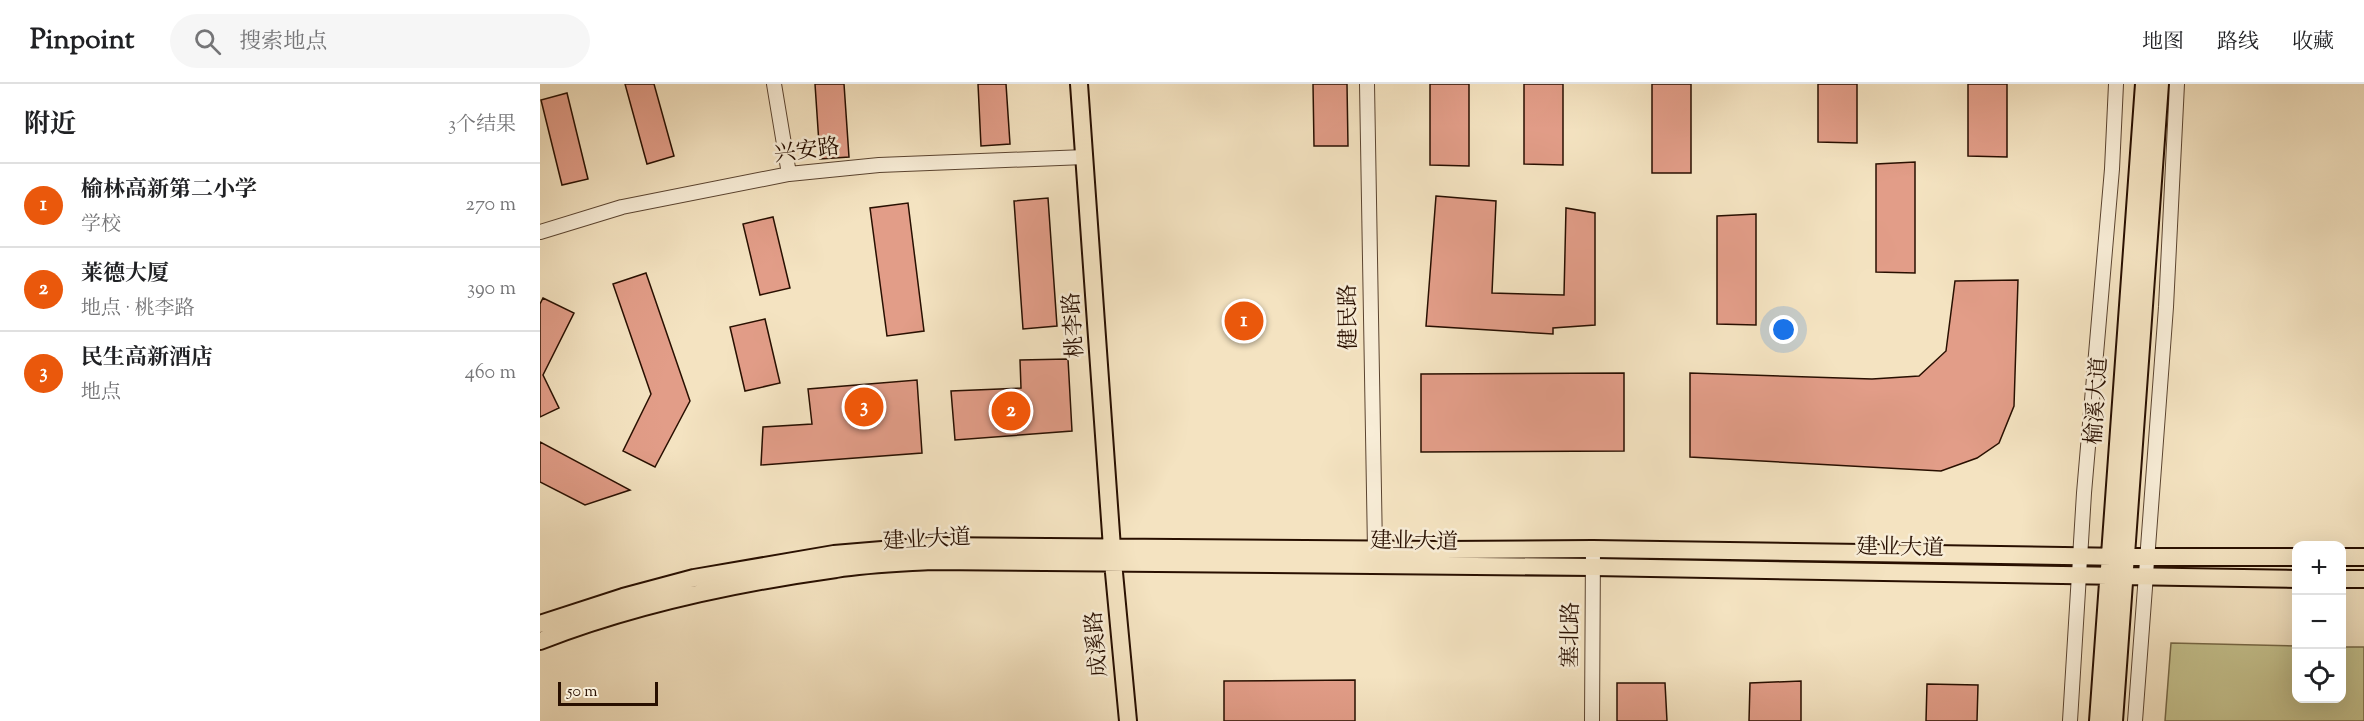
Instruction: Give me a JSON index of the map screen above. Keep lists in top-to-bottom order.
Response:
{
  "streets": {
    "main road": [
      "桃李路",
      "榆溪大道",
      "建业大道",
      "成溪路"
    ],
    "street": ["兴安路", "健民路", "塞北路"]
  },
  "crossings": [
    ["兴安路", "桃李路"],
    ["健民路", "建业大道"],
    ["桃李路", "建业大道"],
    ["桃李路", "成溪路"],
    ["榆溪大道", "建业大道"],
    ["建业大道", "塞北路"],
    ["建业大道", "成溪路"]
  ],
  "scale_bar": "50 m",
  "page": {
    "header": "Pinpoint",
    "search": "搜索地点",
    "nav": ["地图", "路线", "收藏"],
    "heading": ["附近", "3个结果"],
    "list": [
      {
        "mark": "1",
        "name": "榆林高新第二小学",
        "note": "学校",
        "value": "270 m"
      },
      {
        "mark": "2",
        "name": "莱德大厦",
        "note": "地点 · 桃李路",
        "value": "390 m"
      },
      {
        "mark": "3",
        "name": "民生高新酒店",
        "note": "地点",
        "value": "460 m"
      }
    ],
    "pins": ["1", "3", "2"],
    "map_buttons": ["+", "−"],
    "scale": "50 m"
  }
}
